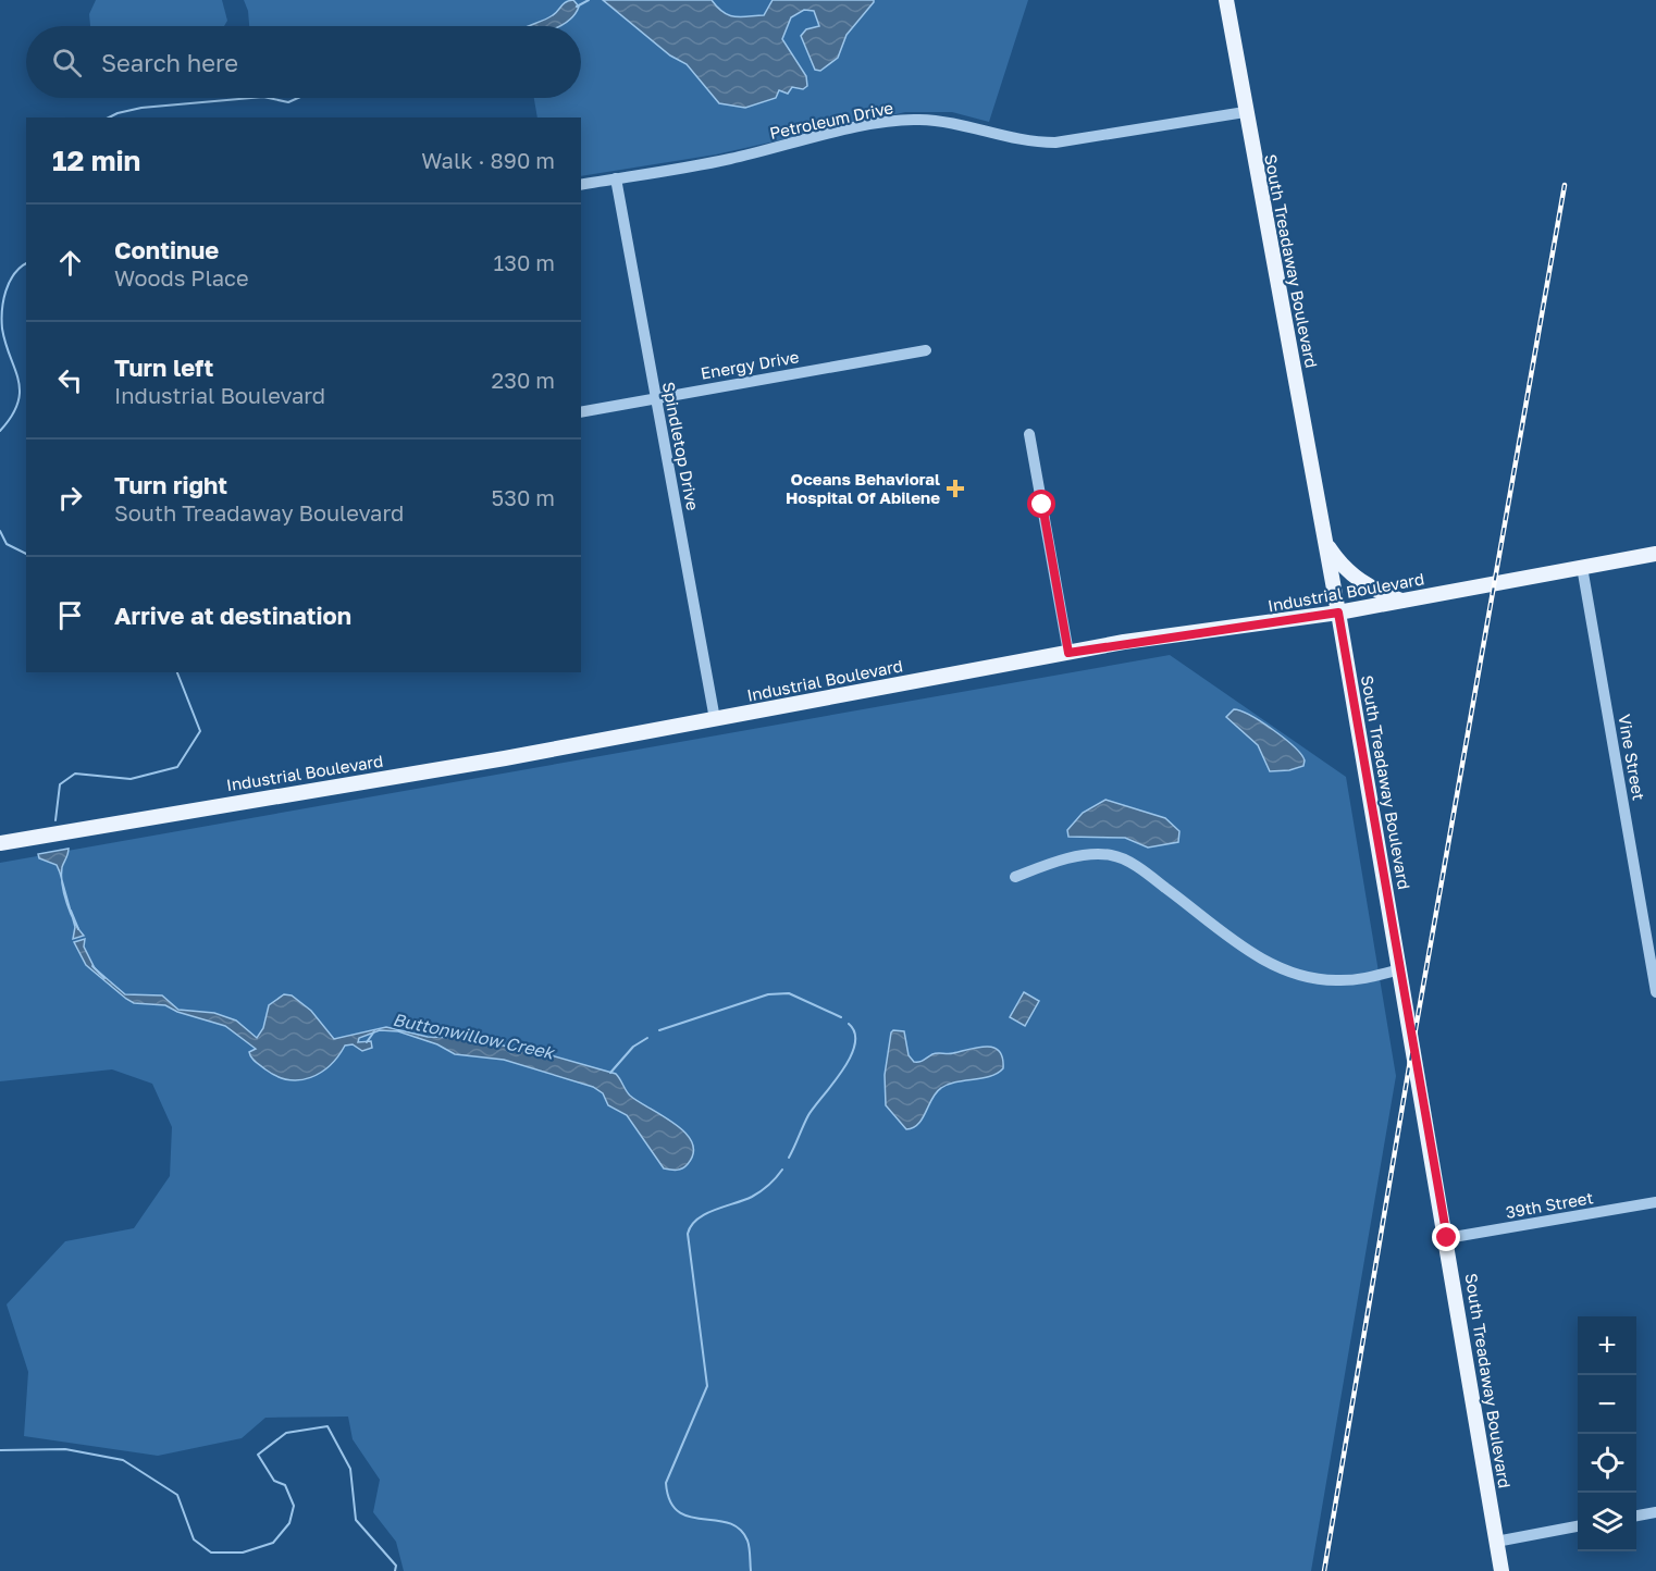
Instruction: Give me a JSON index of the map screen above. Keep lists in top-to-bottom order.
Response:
{
  "streets": {
    "main road": ["South Treadaway Boulevard", "Industrial Boulevard"],
    "street": [
      "Petroleum Drive",
      "Energy Drive",
      "Spindletop Drive",
      "Vine Street",
      "39th Street"
    ]
  },
  "crossings": [
    ["Petroleum Drive", "South Treadaway Boulevard"],
    ["Petroleum Drive", "Spindletop Drive"],
    ["South Treadaway Boulevard", "Industrial Boulevard"],
    ["South Treadaway Boulevard", "39th Street"],
    ["Energy Drive", "Spindletop Drive"],
    ["Spindletop Drive", "Industrial Boulevard"],
    ["Industrial Boulevard", "Vine Street"]
  ],
  "water": ["Buttonwillow Creek"],
  "places": {
    "health": ["Oceans Behavioral Hospital Of Abilene"]
  },
  "page": {
    "search": "Search here",
    "heading": ["12 min", "Walk · 890 m"],
    "list": [
      ["Continue", "Woods Place", "130 m"],
      ["Turn left", "Industrial Boulevard", "230 m"],
      ["Turn right", "South Treadaway Boulevard", "530 m"],
      "Arrive at destination"
    ],
    "map_buttons": ["+", "−"]
  }
}
